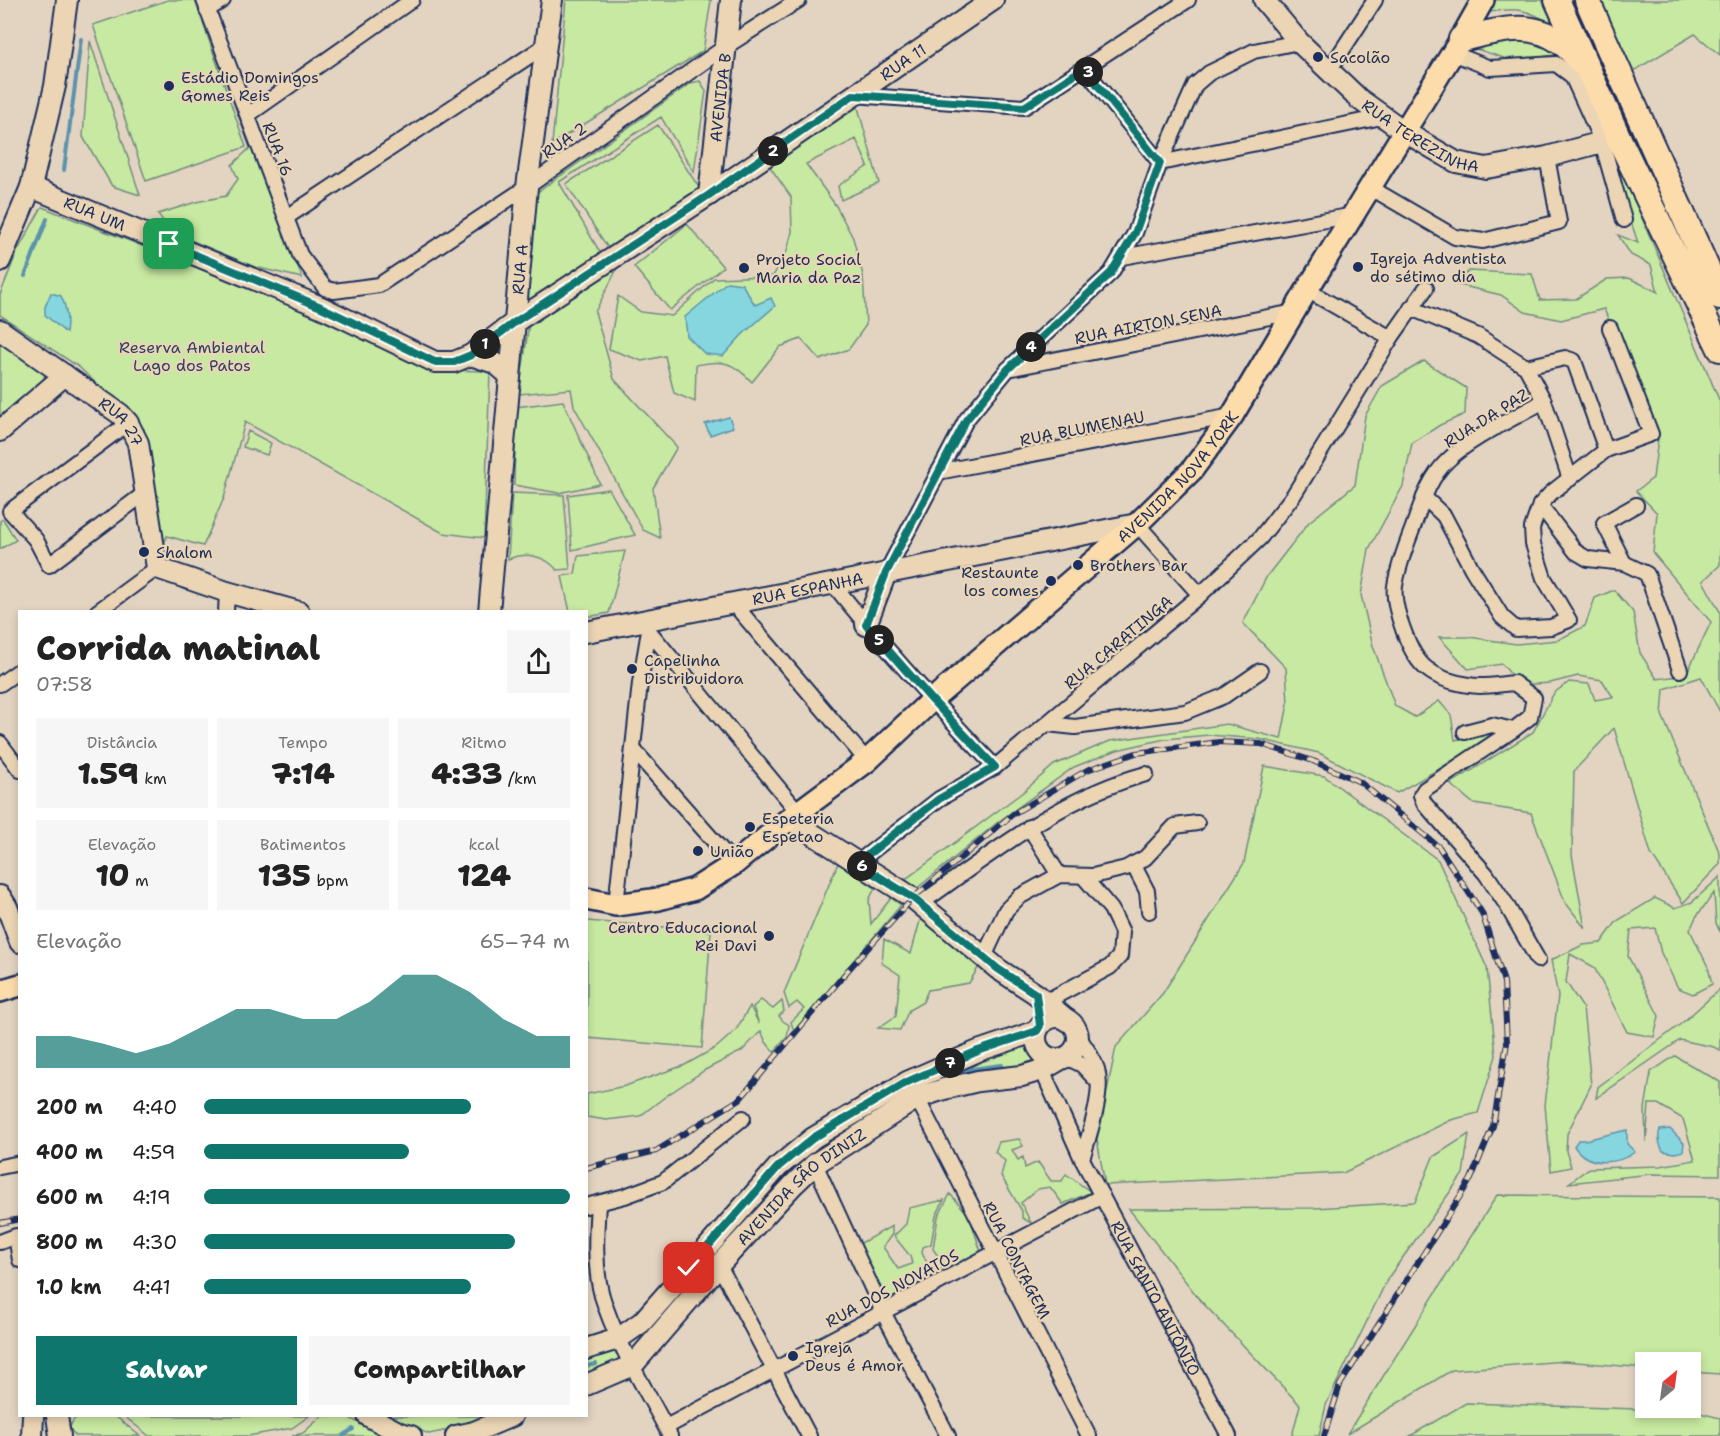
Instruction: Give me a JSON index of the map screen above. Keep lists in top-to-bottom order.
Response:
{
  "streets": {
    "main road": ["AVENIDA NOVA YORK"],
    "street": [
      "RUA 11",
      "AVENIDA B",
      "RUA TEREZINHA",
      "RUA 2",
      "RUA 16",
      "RUA UM",
      "RUA A",
      "RUA AIRTON SENA",
      "RUA DA PAZ",
      "RUA 27",
      "RUA BLUMENAU",
      "RUA ESPANHA",
      "RUA CARATINGA",
      "AVENIDA SÃO DINIZ",
      "RUA CONTAGEM",
      "RUA DOS NOVATOS",
      "RUA SANTO ANTÔNIO"
    ]
  },
  "crossings": [
    ["RUA 11", "AVENIDA B"],
    ["RUA 11", "RUA UM"],
    ["RUA 11", "RUA A"],
    ["AVENIDA B", "RUA 2"],
    ["RUA TEREZINHA", "AVENIDA NOVA YORK"],
    ["RUA 2", "RUA 16"],
    ["RUA 2", "RUA UM"],
    ["RUA 2", "RUA A"],
    ["RUA 16", "RUA UM"],
    ["RUA UM", "RUA A"],
    ["RUA AIRTON SENA", "AVENIDA NOVA YORK"],
    ["RUA BLUMENAU", "AVENIDA NOVA YORK"],
    ["AVENIDA NOVA YORK", "RUA ESPANHA"],
    ["AVENIDA SÃO DINIZ", "RUA CONTAGEM"],
    ["AVENIDA SÃO DINIZ", "RUA SANTO ANTÔNIO"],
    ["RUA CONTAGEM", "RUA DOS NOVATOS"],
    ["RUA DOS NOVATOS", "RUA SANTO ANTÔNIO"]
  ],
  "parks": ["Reserva Ambiental Lago dos Patos"],
  "places": [
    "Sacolão",
    "Estádio Domingos Gomes Reis",
    "Igreja Adventista do sétimo dia",
    "Projeto Social Maria da Paz",
    "Shalom",
    "Brothers Bar",
    "Restaunte los comes",
    "Capelinha Distribuidora",
    "Espeteria Espetao",
    "União",
    "Centro Educacional Rei Davi",
    "Igreja Deus é Amor"
  ],
  "north": "top right",
  "page": {
    "pins": [
      "3",
      "2",
      "1",
      "4",
      "5",
      "6",
      "7"
    ],
    "heading": ["Corrida matinal", "07:58"],
    "stats": [
      ["Distância", "1.59 km"],
      ["Tempo", "7:14"],
      ["Ritmo", "4:33 /km"],
      ["Elevação", "10 m"],
      ["Batimentos", "135 bpm"],
      ["kcal", "124"]
    ],
    "chart": ["Elevação", "65–74 m"],
    "list": [
      {
        "name": "200 m",
        "note": "4:40"
      },
      {
        "name": "400 m",
        "note": "4:59"
      },
      {
        "name": "600 m",
        "note": "4:19"
      },
      {
        "name": "800 m",
        "note": "4:30"
      },
      {
        "name": "1.0 km",
        "note": "4:41"
      }
    ],
    "buttons": ["Salvar", "Compartilhar"]
  }
}
